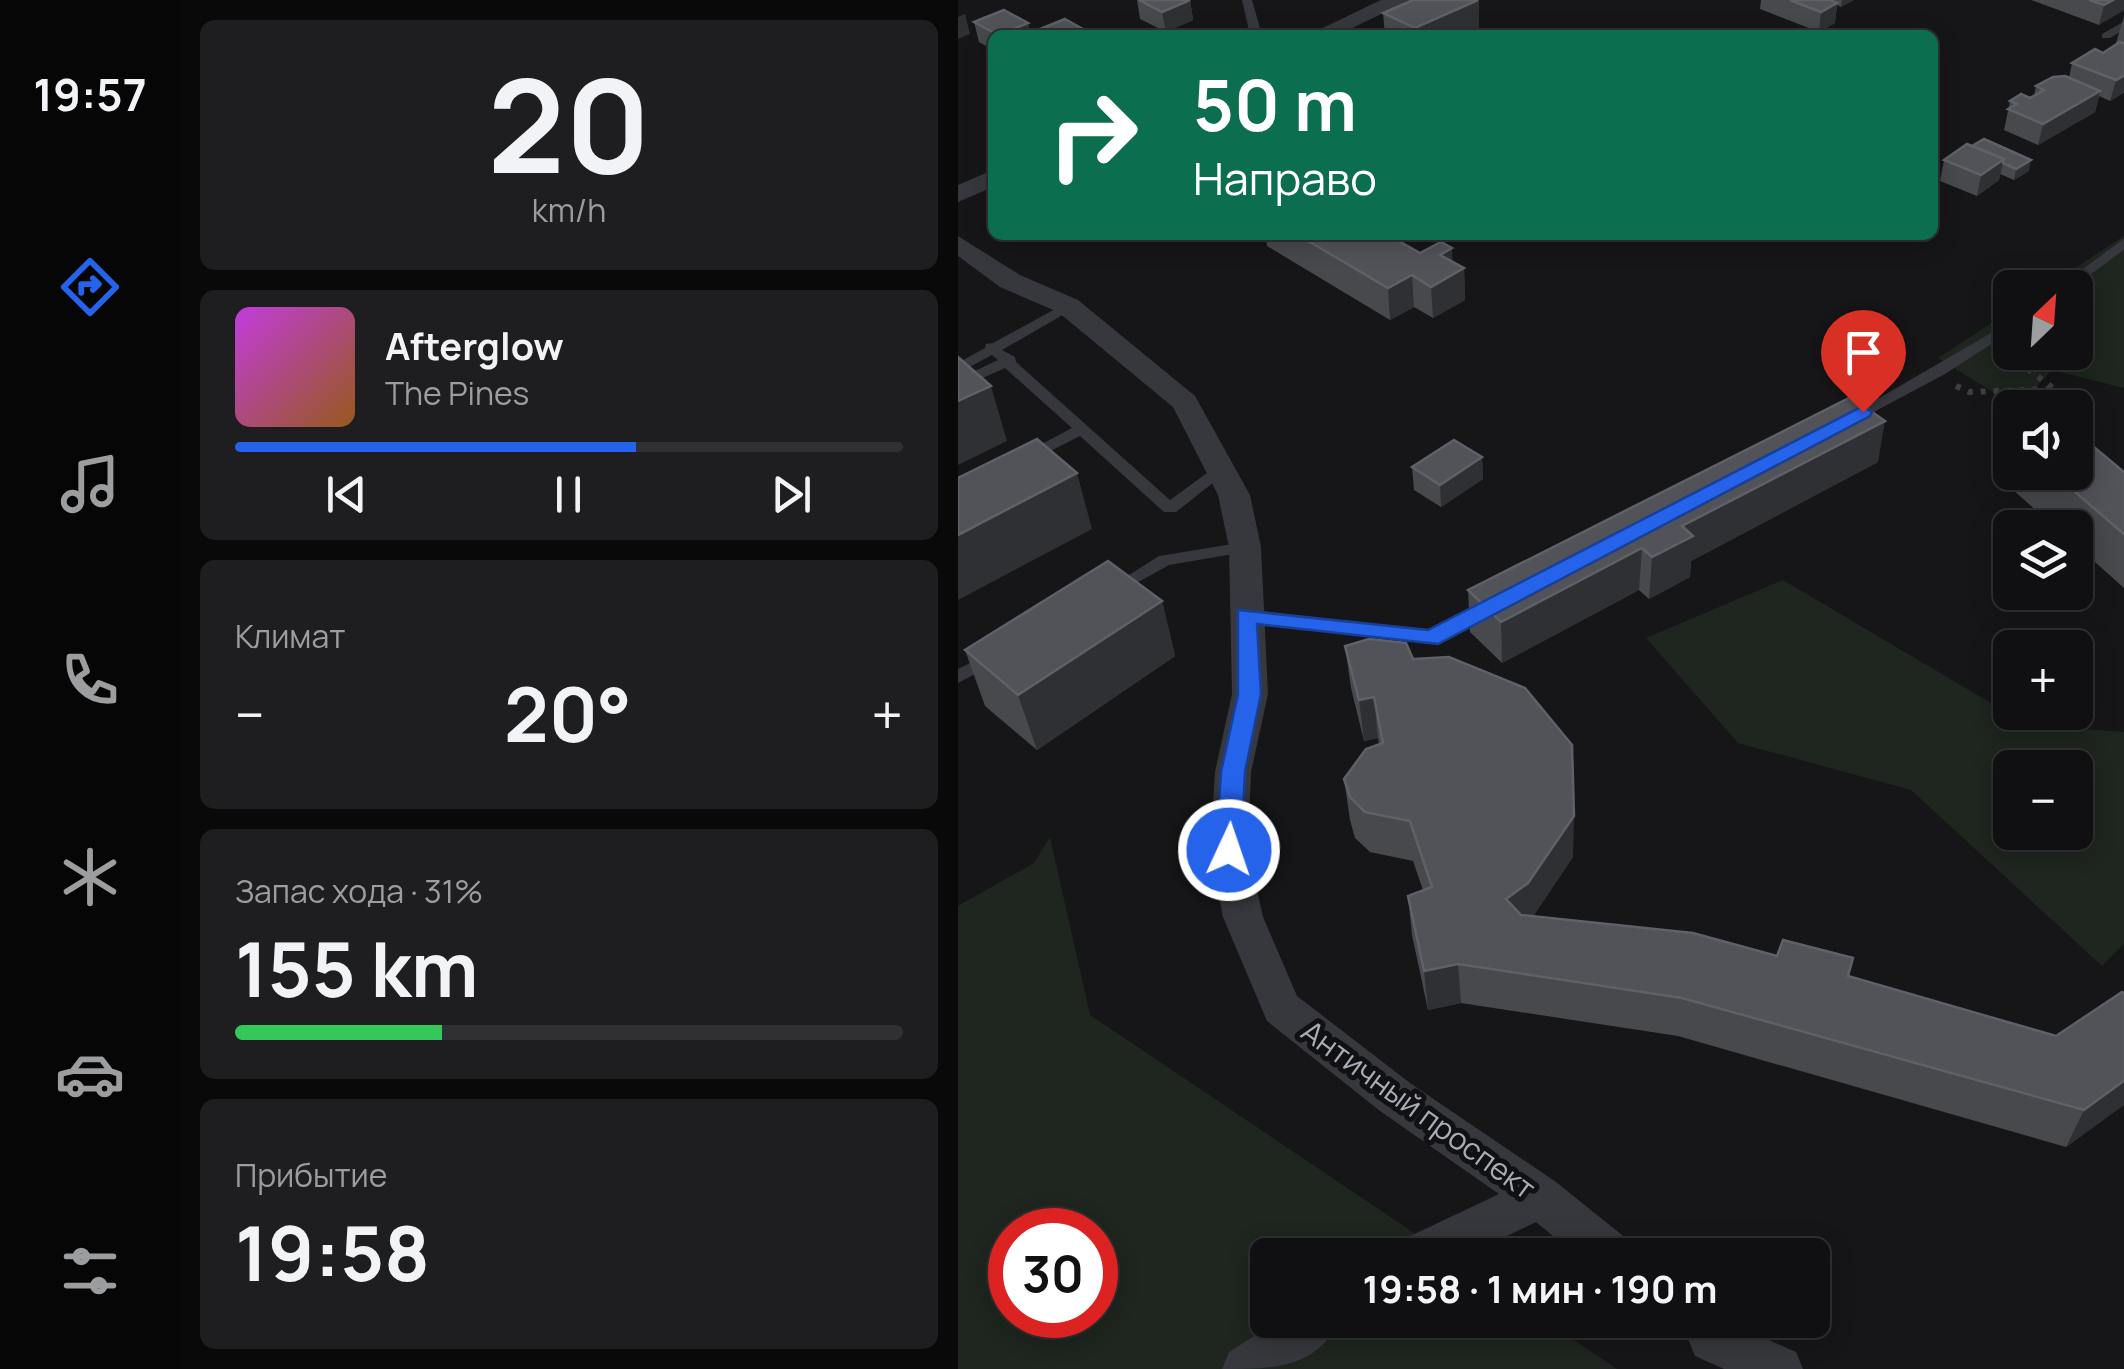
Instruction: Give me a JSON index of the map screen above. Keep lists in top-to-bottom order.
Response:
{
  "streets": {
    "street": ["Античный проспект"]
  },
  "north": "top right",
  "page": {
    "tabs": "19:57",
    "tile": [
      ["20", "km/h"],
      "Климат",
      ["Запас хода · 31%", "155 km"],
      ["Прибытие", "19:58"]
    ],
    "turn": ["50 m", "Направо"],
    "map_buttons": ["+", "−"],
    "song": ["Afterglow", "The Pines"],
    "heat": ["−", "20°", "+"],
    "limit": "30",
    "trip": "19:58 · 1 мин · 190 m"
  }
}
